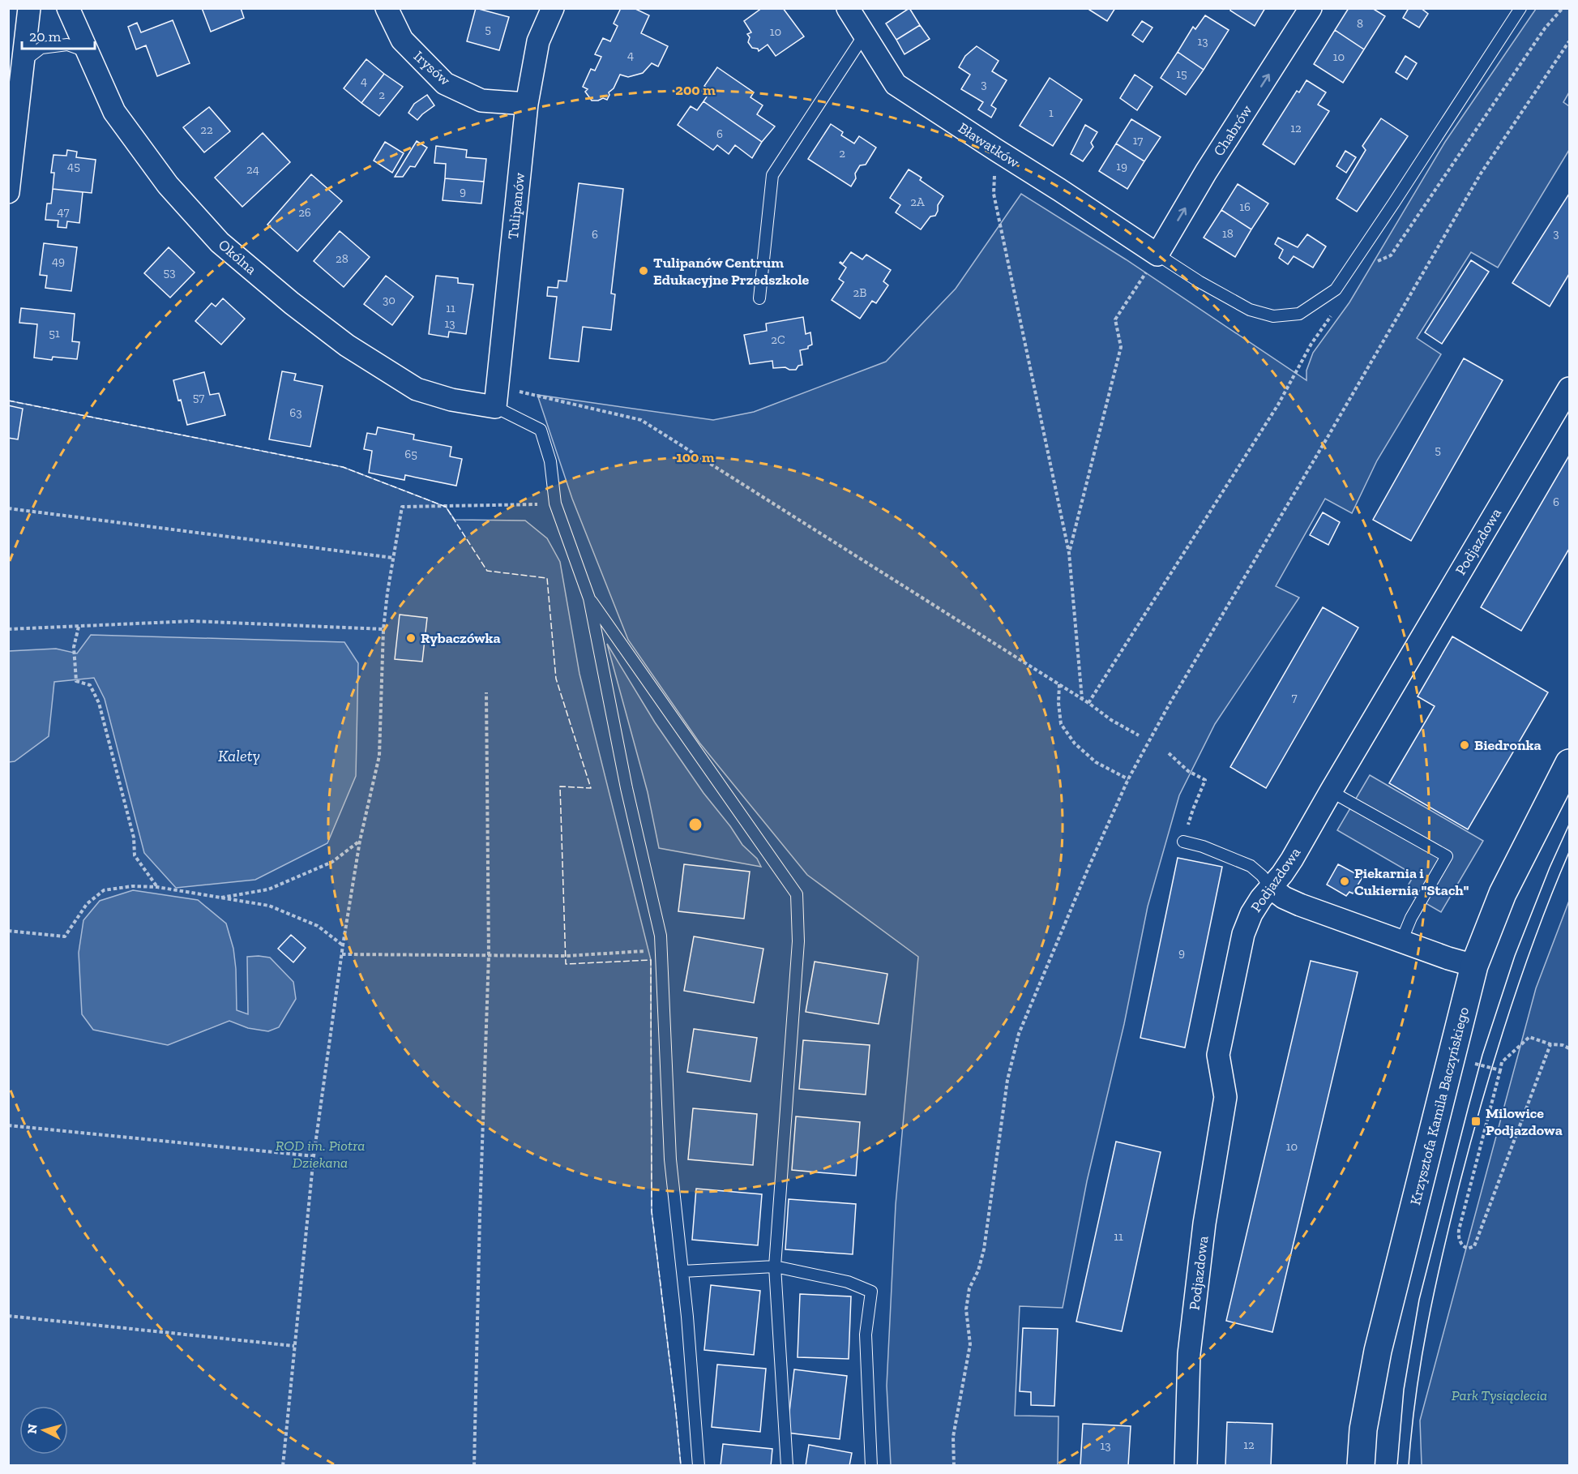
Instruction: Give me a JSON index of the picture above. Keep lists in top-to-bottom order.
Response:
{
  "streets": {
    "street": [
      "Irysów",
      "Chabrów",
      "Bławatków",
      "Tulipanów",
      "Okólna",
      "Podjazdowa",
      "Krzysztofa Kamila Baczyńskiego"
    ]
  },
  "crossings": [
    ["Irysów", "Tulipanów"],
    ["Chabrów", "Bławatków"],
    ["Tulipanów", "Okólna"]
  ],
  "one_way": ["Chabrów"],
  "water": ["Kalety"],
  "parks": ["ROD im. Piotra Dziekana", "Park Tysiąclecia"],
  "places": {
    "other": [
      "Tulipanów Centrum Edukacyjne Przedszkole",
      "Rybaczówka",
      "Biedronka",
      "Piekarnia i Cukiernia \"Stach\""
    ],
    "transit": ["Milowice Podjazdowa"]
  },
  "house_numbers": [
    "8",
    "5",
    "10",
    "13",
    "4",
    "10",
    "15",
    "4",
    "3",
    "2",
    "1",
    "12",
    "22",
    "6",
    "17",
    "2",
    "45",
    "19",
    "24",
    "9",
    "2A",
    "16",
    "47",
    "26",
    "18",
    "3",
    "6",
    "28",
    "49",
    "53",
    "2B",
    "30",
    "11",
    "13",
    "51",
    "2C",
    "57",
    "63",
    "5",
    "65",
    "6",
    "7",
    "9",
    "10",
    "11",
    "12",
    "13"
  ],
  "scale_bar": "20 m",
  "north": "left",
  "rings": ["200 m", "100 m"]
}
